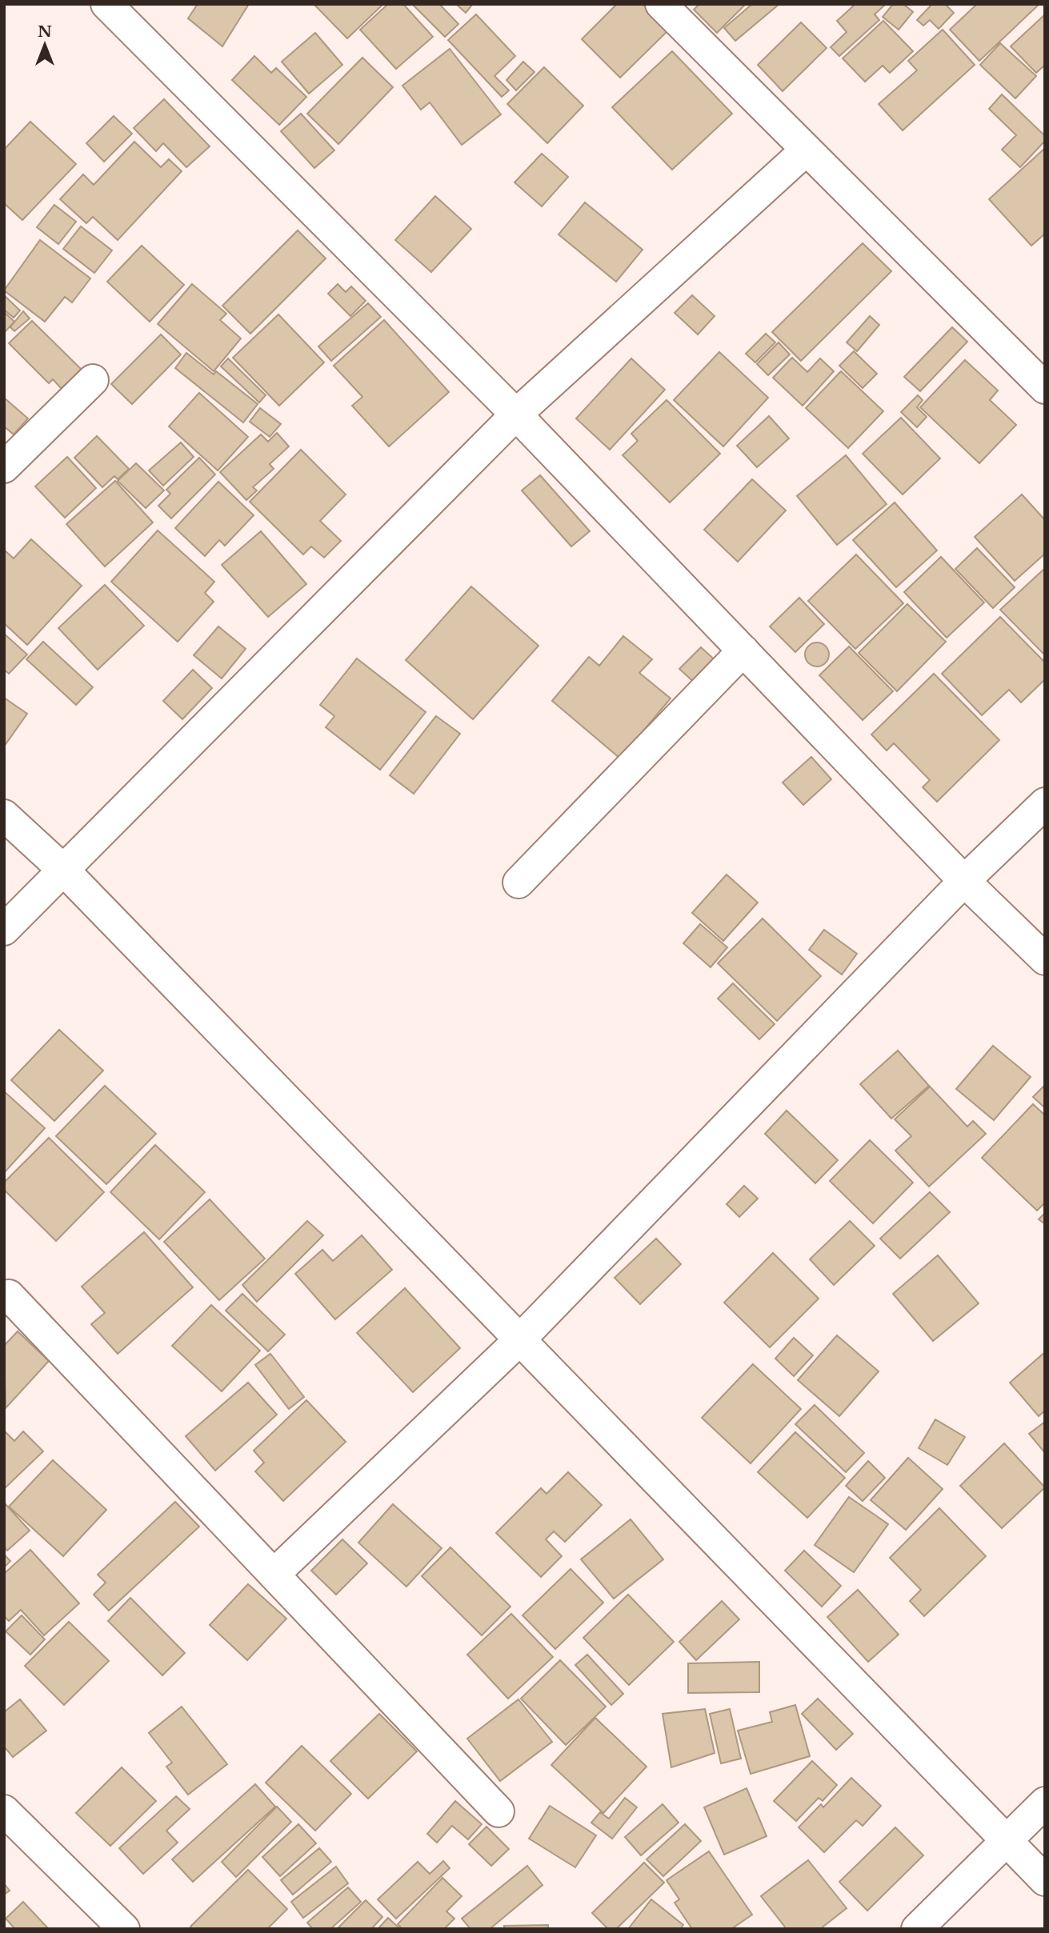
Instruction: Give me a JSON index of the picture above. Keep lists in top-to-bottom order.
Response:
{
  "north": "top"
}
